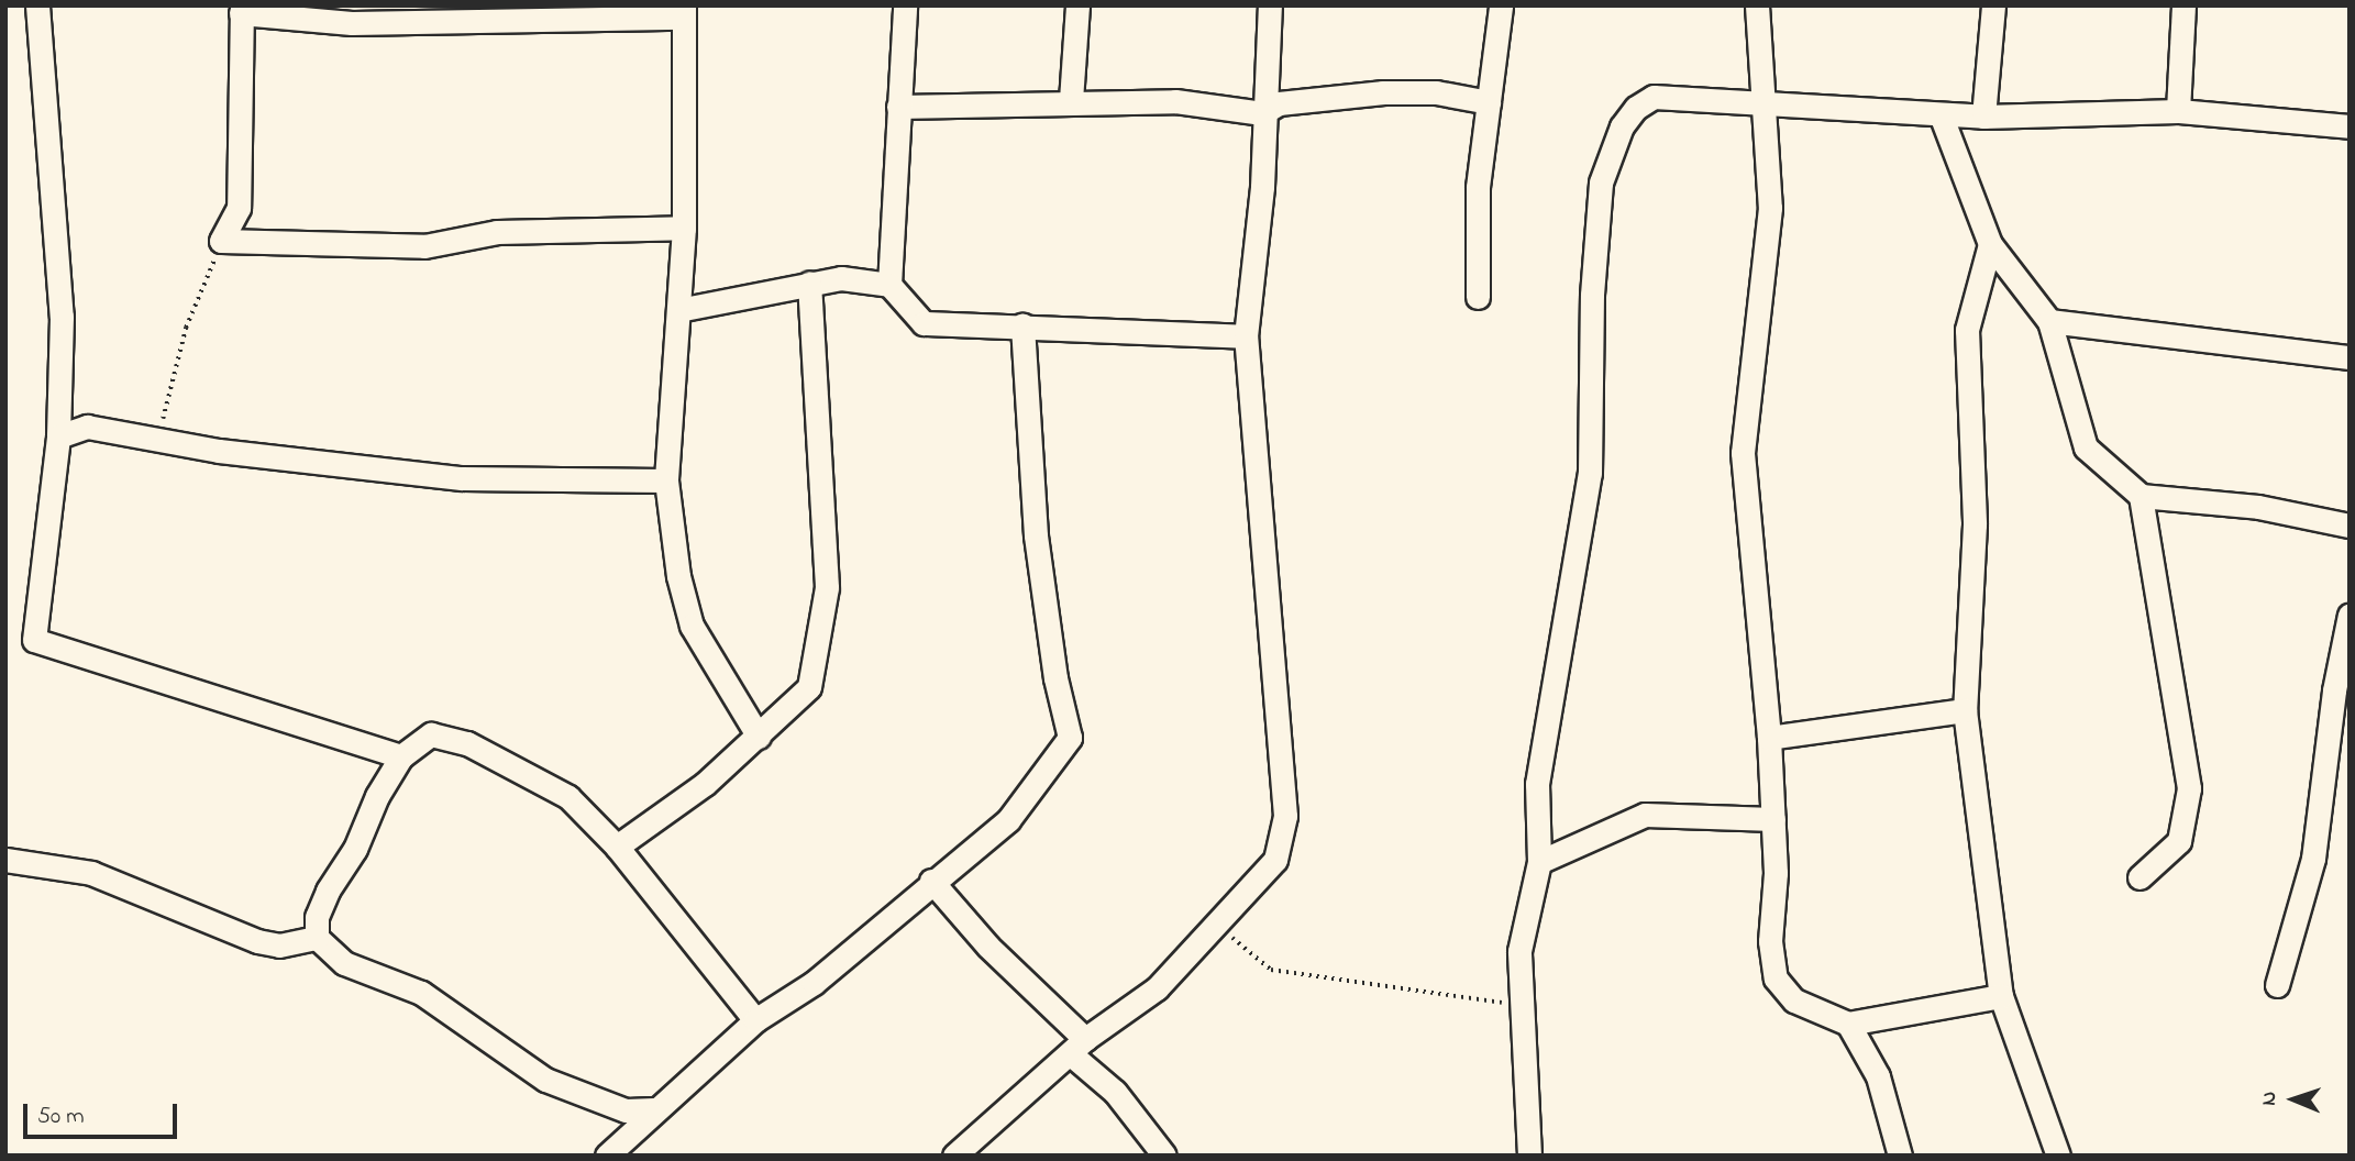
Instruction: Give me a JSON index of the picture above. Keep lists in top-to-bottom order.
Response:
{
  "scale_bar": "50 m",
  "north": "left"
}
